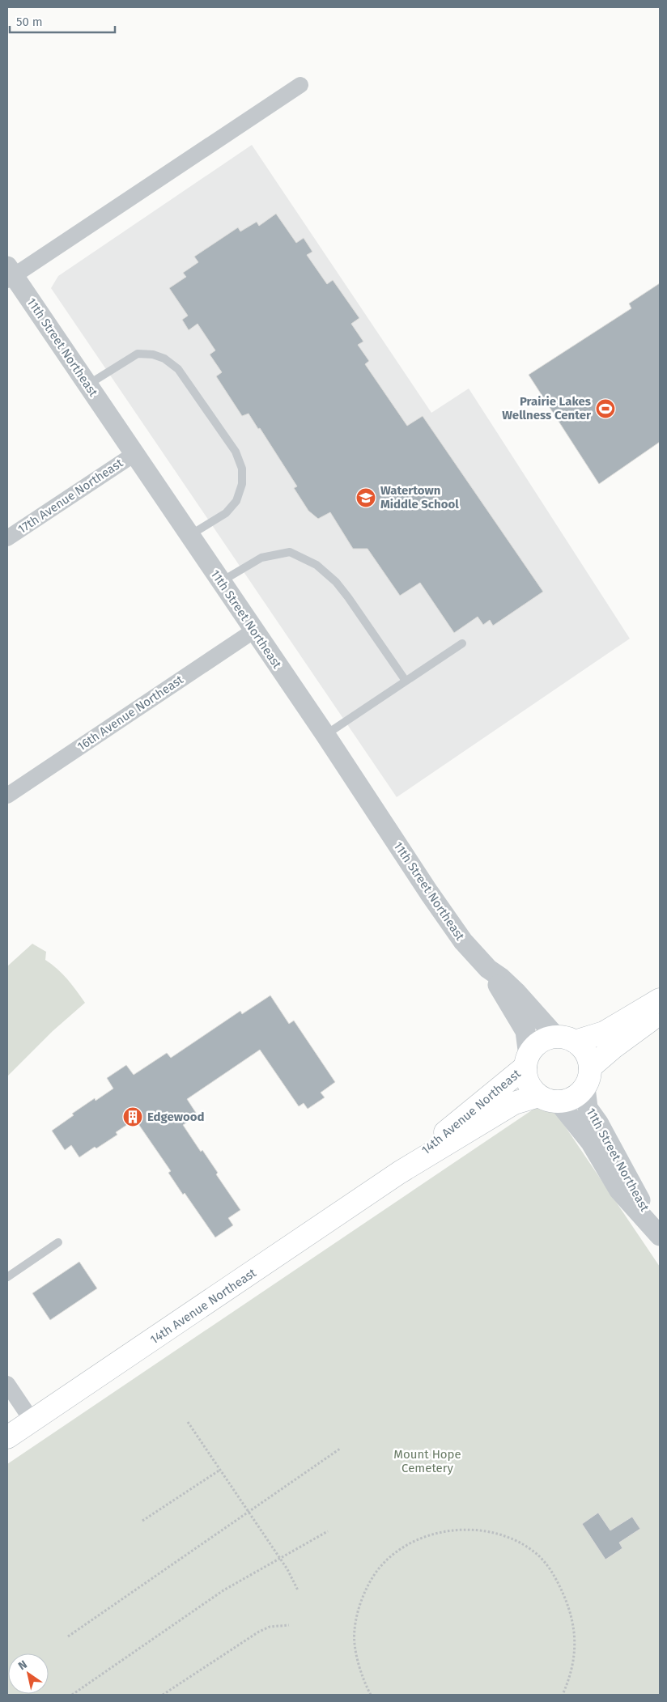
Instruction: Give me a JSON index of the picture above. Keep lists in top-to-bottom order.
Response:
{
  "streets": {
    "main road": ["14th Avenue Northeast"],
    "street": ["11th Street Northeast", "17th Avenue Northeast", "16th Avenue Northeast"]
  },
  "crossings": [
    ["11th Street Northeast", "17th Avenue Northeast"],
    ["11th Street Northeast", "16th Avenue Northeast"],
    ["11th Street Northeast", "14th Avenue Northeast"]
  ],
  "parks": ["Mount Hope Cemetery"],
  "places": {
    "sports": ["Prairie Lakes Wellness Center"],
    "school or university": ["Watertown Middle School"],
    "building": ["Edgewood"]
  },
  "scale_bar": "50 m",
  "north": "top left"
}
